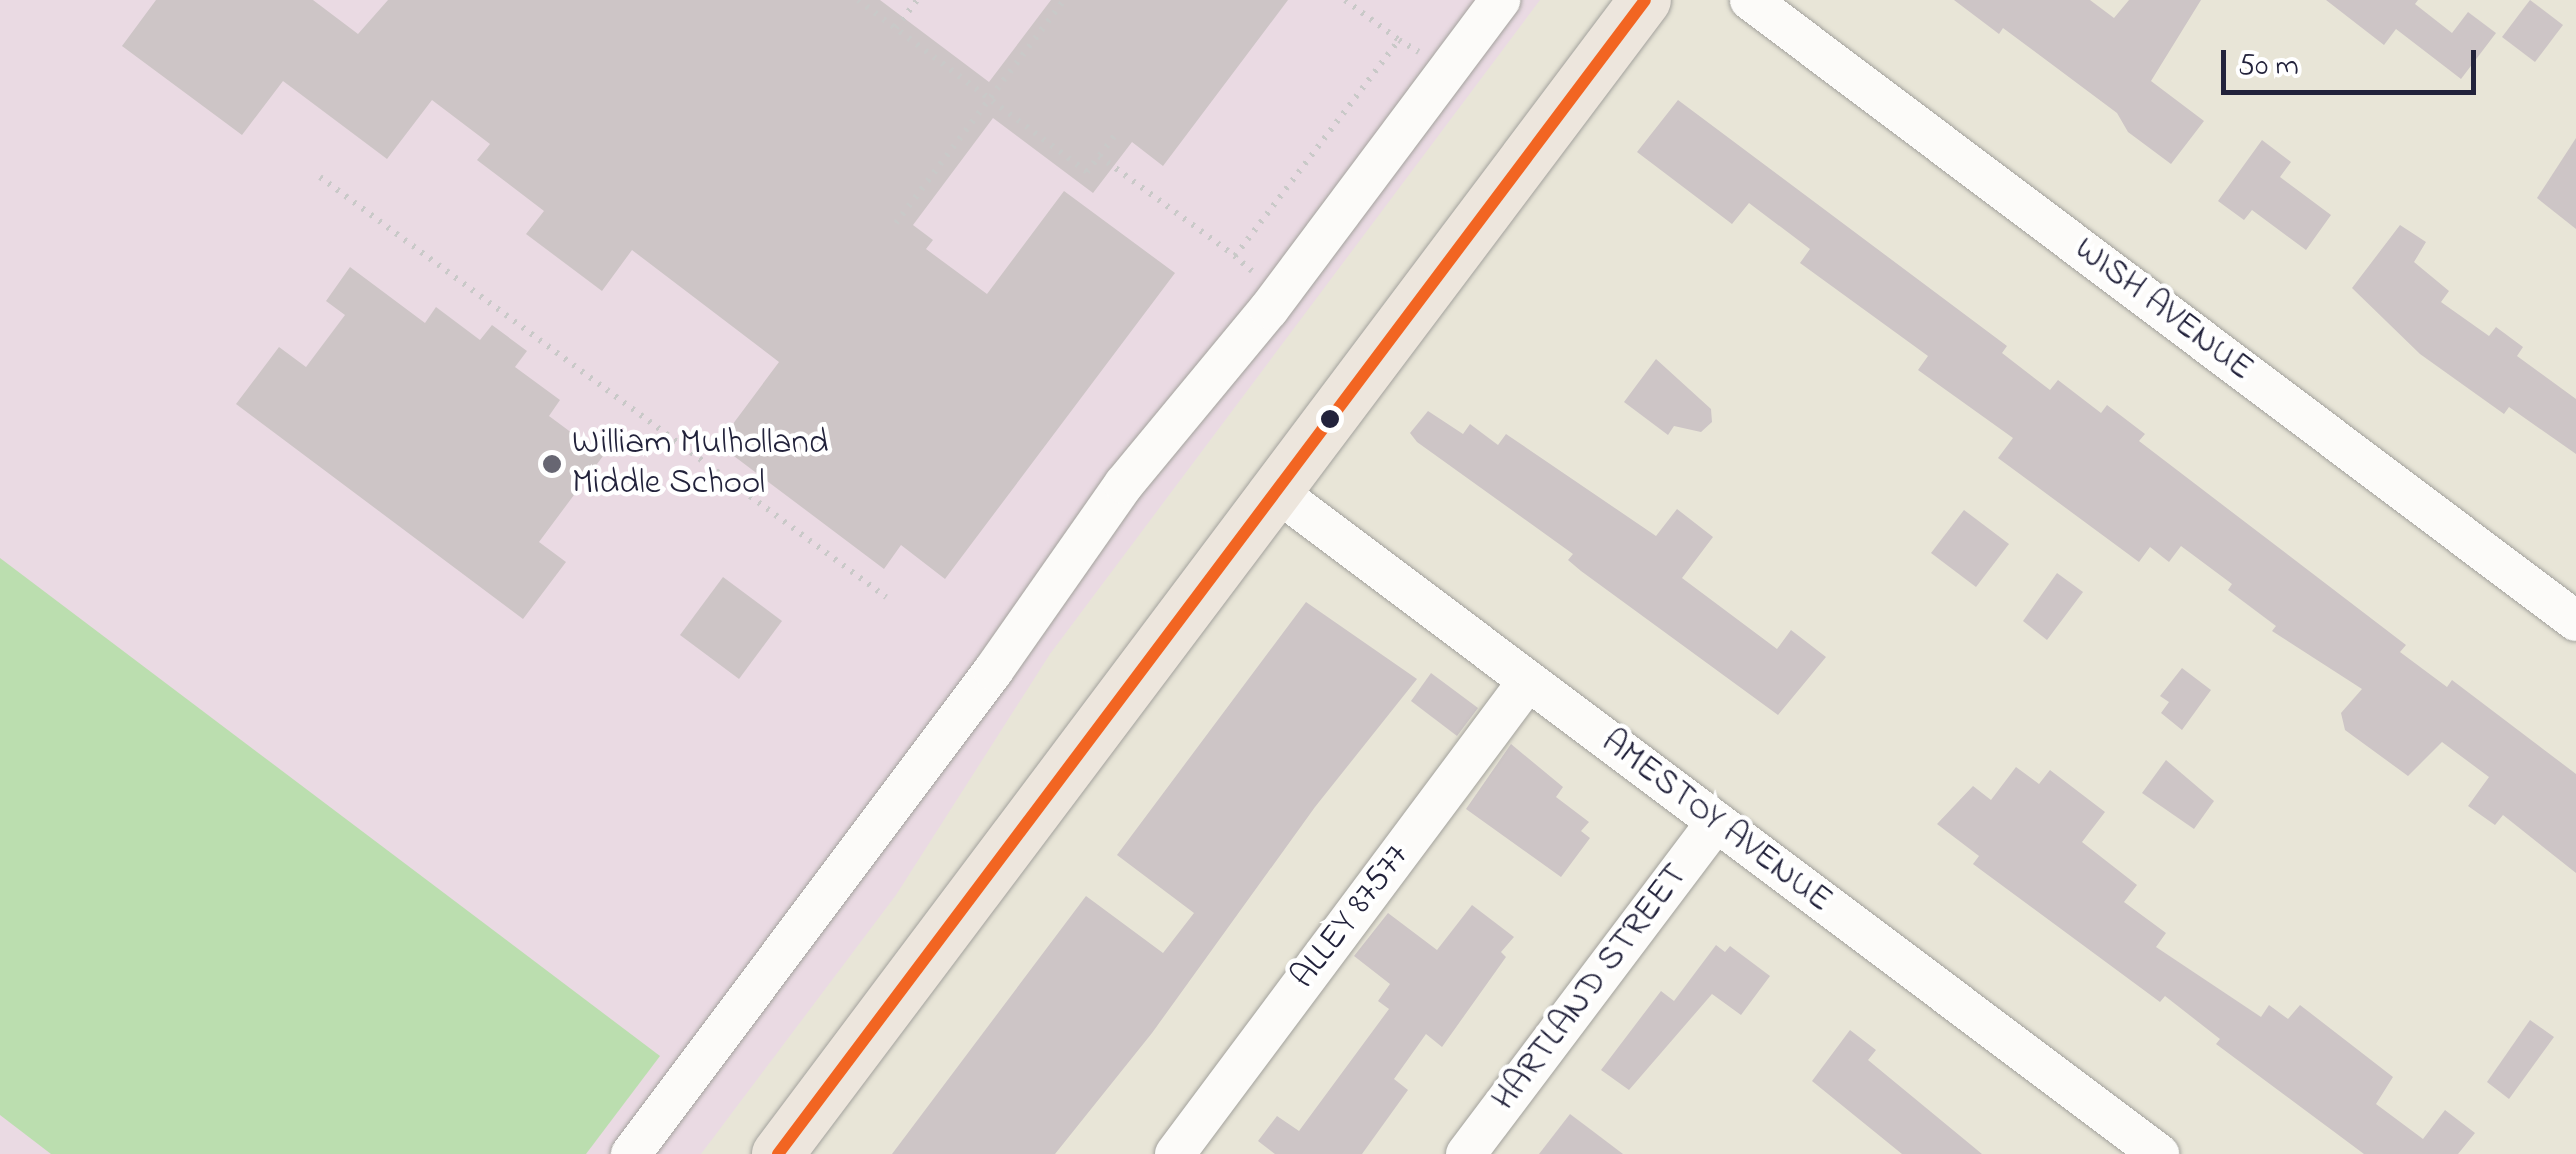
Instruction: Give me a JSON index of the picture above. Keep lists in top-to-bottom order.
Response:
{
  "streets": {
    "street": [
      "WISH AVENUE",
      "AMESTOY AVENUE",
      "ALLEY 87577",
      "HARTLAND STREET"
    ]
  },
  "crossings": [
    ["AMESTOY AVENUE", "ALLEY 87577"],
    ["AMESTOY AVENUE", "HARTLAND STREET"]
  ],
  "places": ["William Mulholland Middle School"],
  "scale_bar": "50 m"
}
